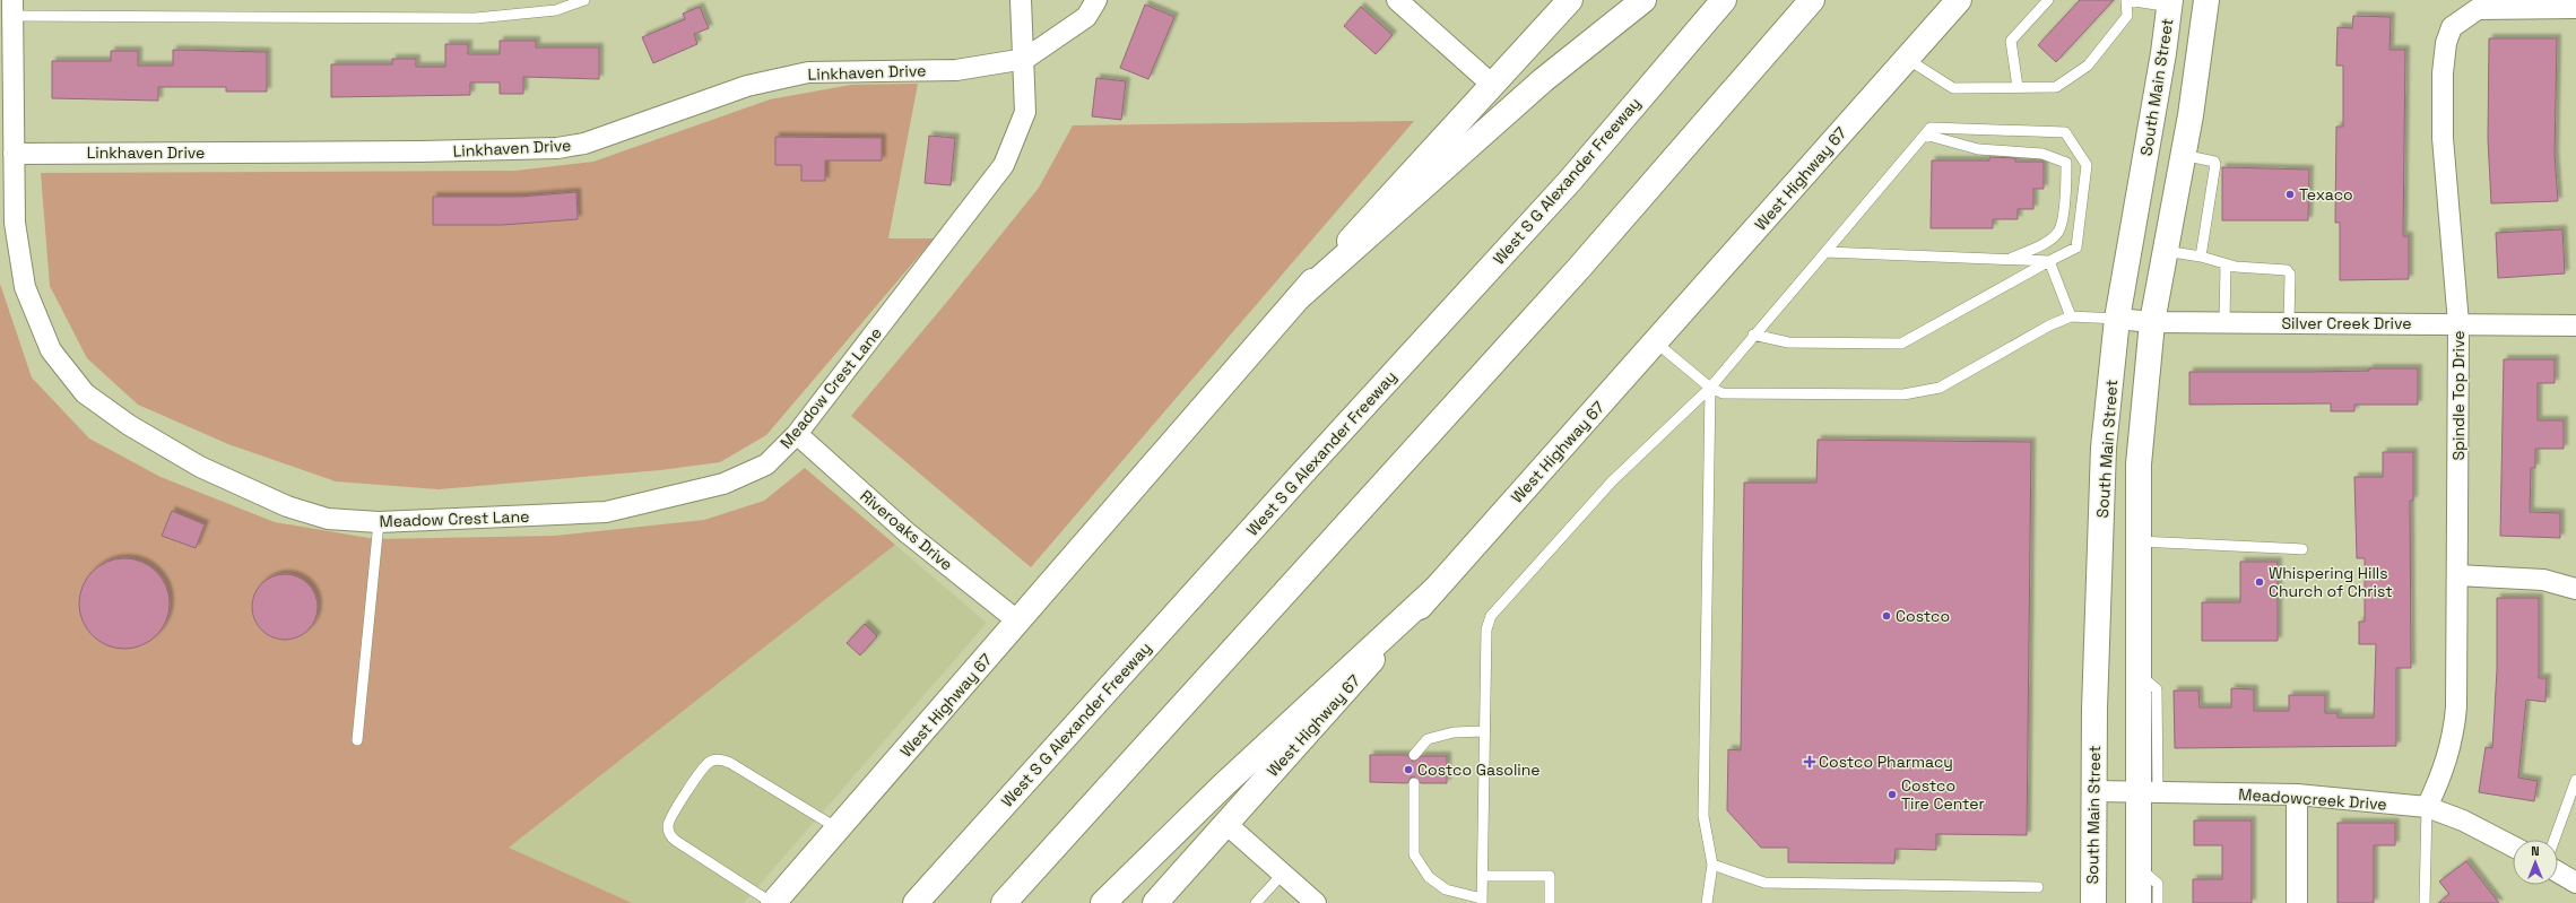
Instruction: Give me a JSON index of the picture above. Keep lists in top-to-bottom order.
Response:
{
  "streets": {
    "main road": ["South Main Street", "West Highway 67", "West S G Alexander Freeway"],
    "street": [
      "Linkhaven Drive",
      "Silver Creek Drive",
      "Meadow Crest Lane",
      "Spindle Top Drive",
      "Riveroaks Drive",
      "Meadowcreek Drive"
    ]
  },
  "crossings": [
    ["Linkhaven Drive", "Meadow Crest Lane"],
    ["South Main Street", "Silver Creek Drive"],
    ["South Main Street", "Meadowcreek Drive"],
    ["West Highway 67", "Riveroaks Drive"],
    ["Silver Creek Drive", "Spindle Top Drive"],
    ["Meadow Crest Lane", "Riveroaks Drive"],
    ["Spindle Top Drive", "Meadowcreek Drive"]
  ],
  "places": {
    "other": [
      "Texaco",
      "Whispering Hills Church of Christ",
      "Costco",
      "Costco Gasoline",
      "Costco Tire Center"
    ],
    "health": ["Costco Pharmacy"]
  },
  "north": "top"
}
